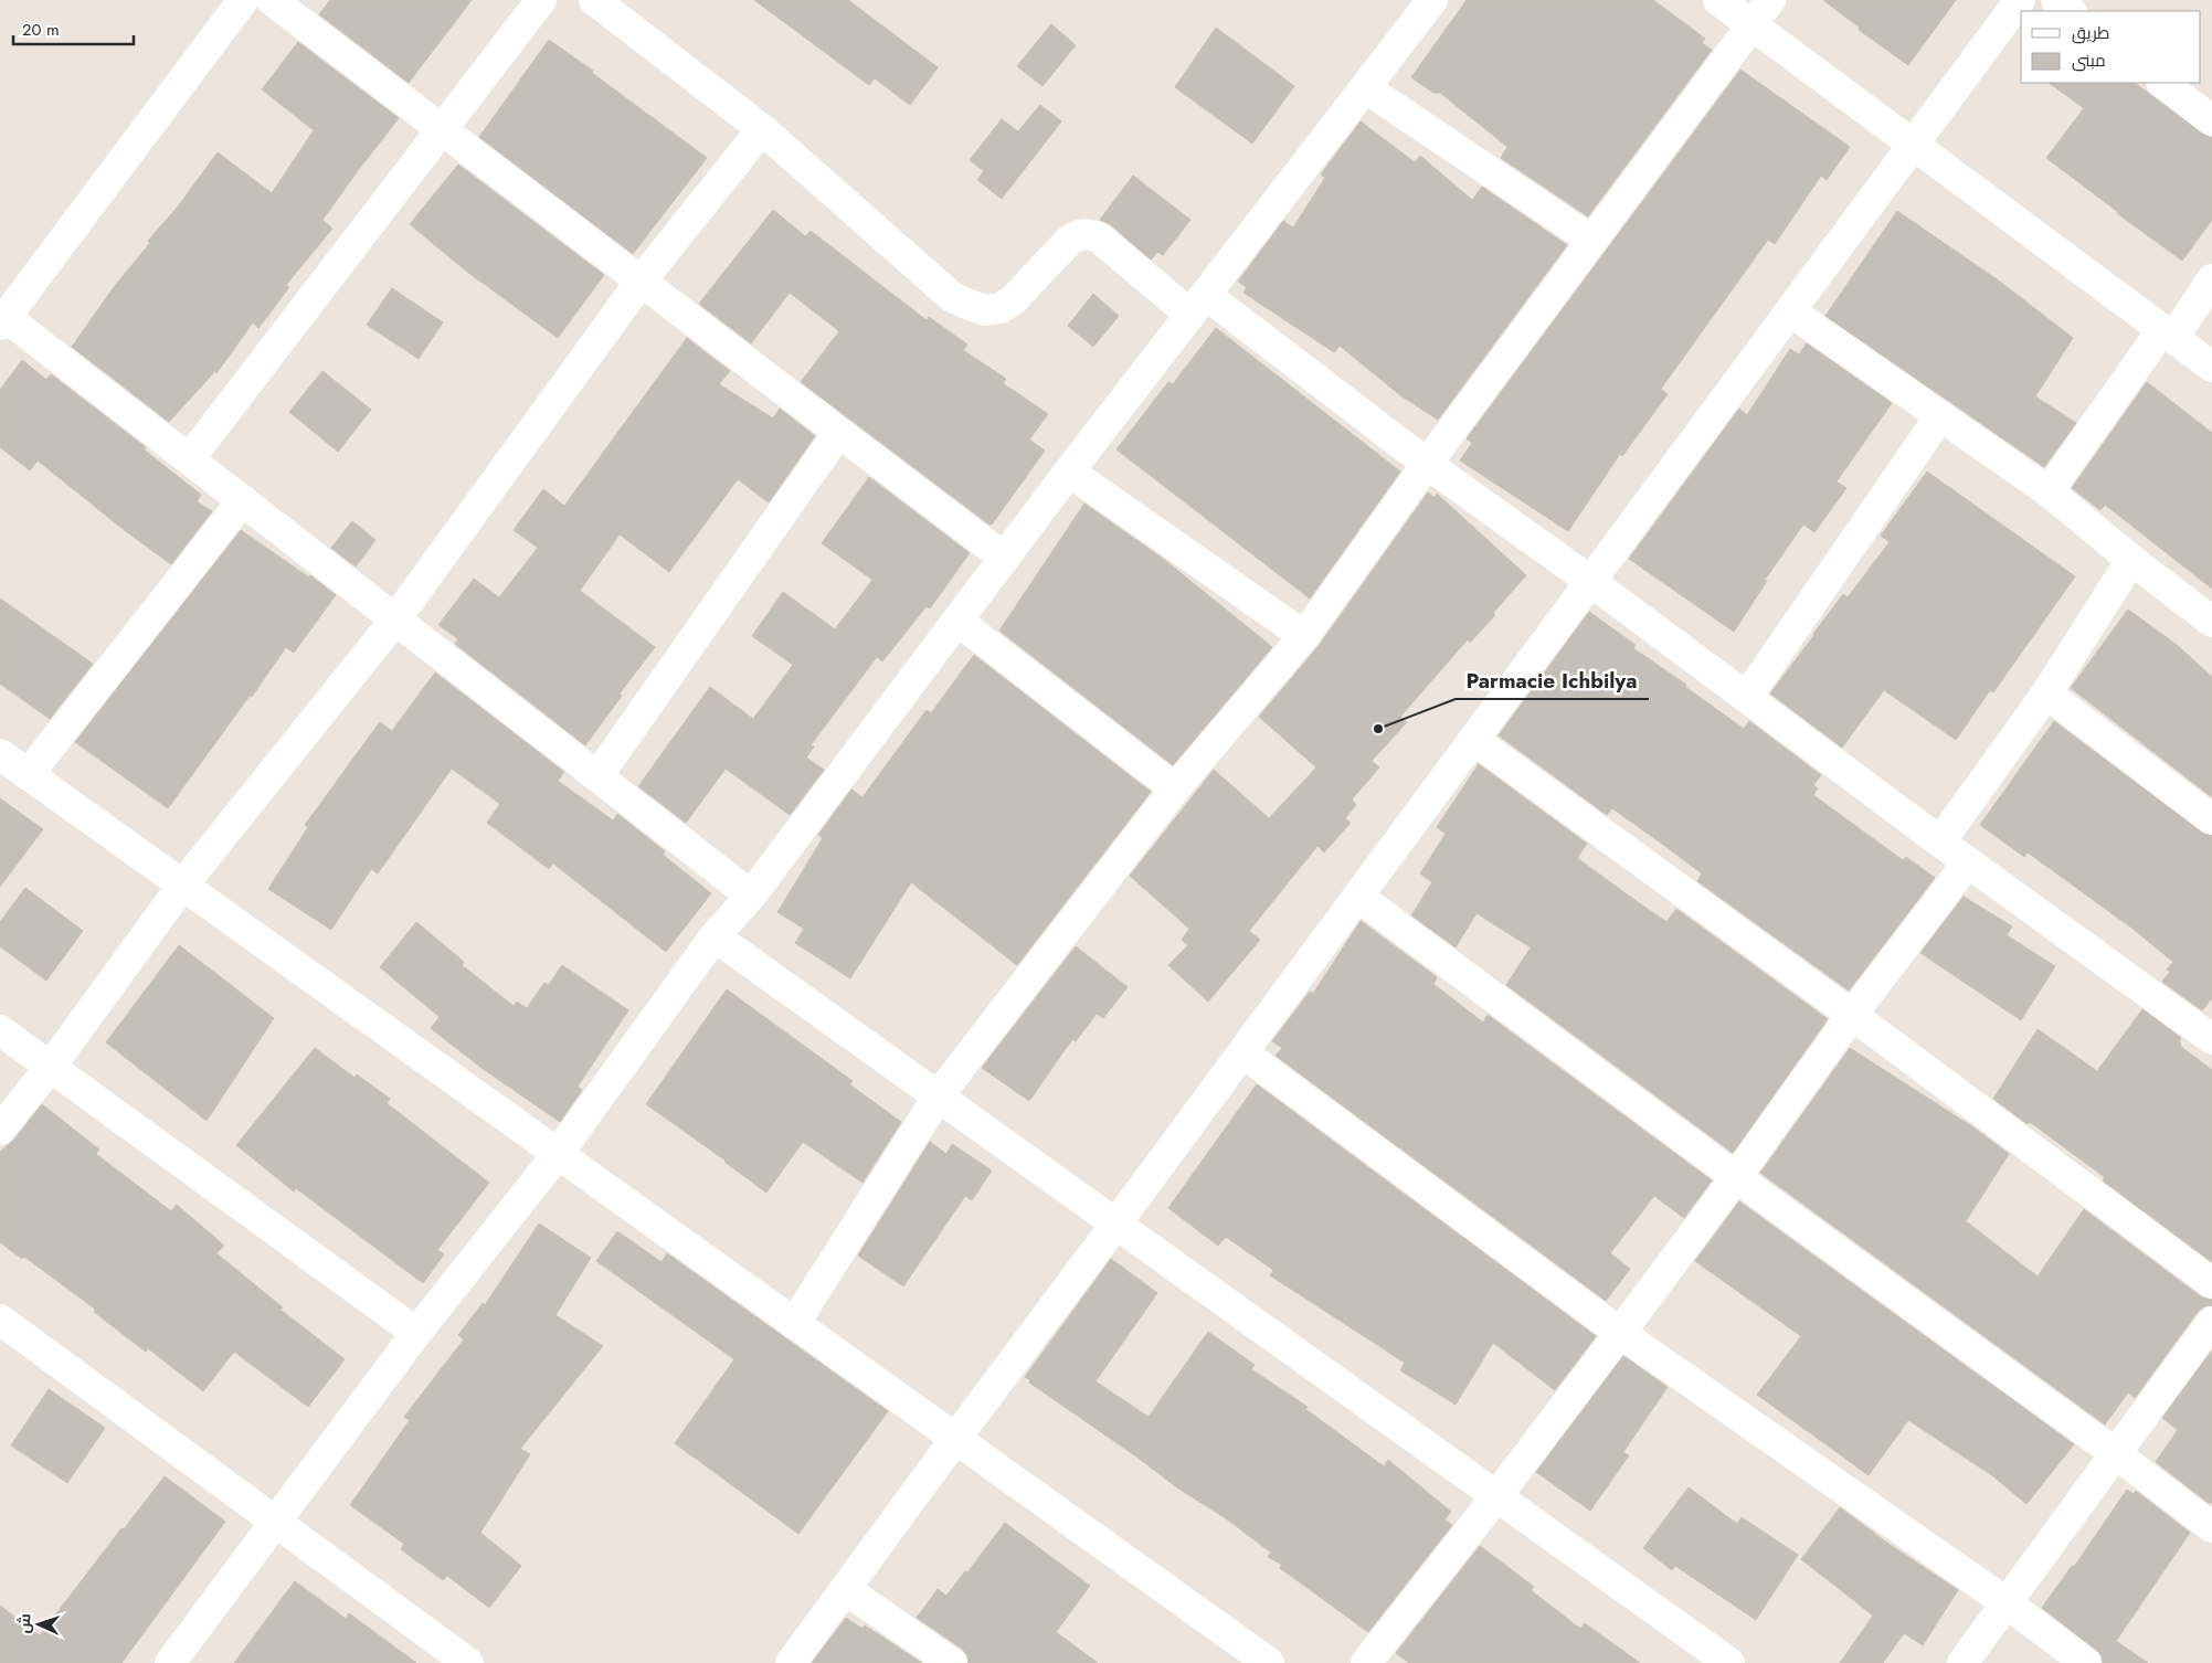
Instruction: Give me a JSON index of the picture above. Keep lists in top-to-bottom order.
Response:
{
  "places": ["Parmacie Ichbilya"],
  "legend": ["طريق", "مبنى"],
  "scale_bar": "20 m",
  "north": "left"
}
